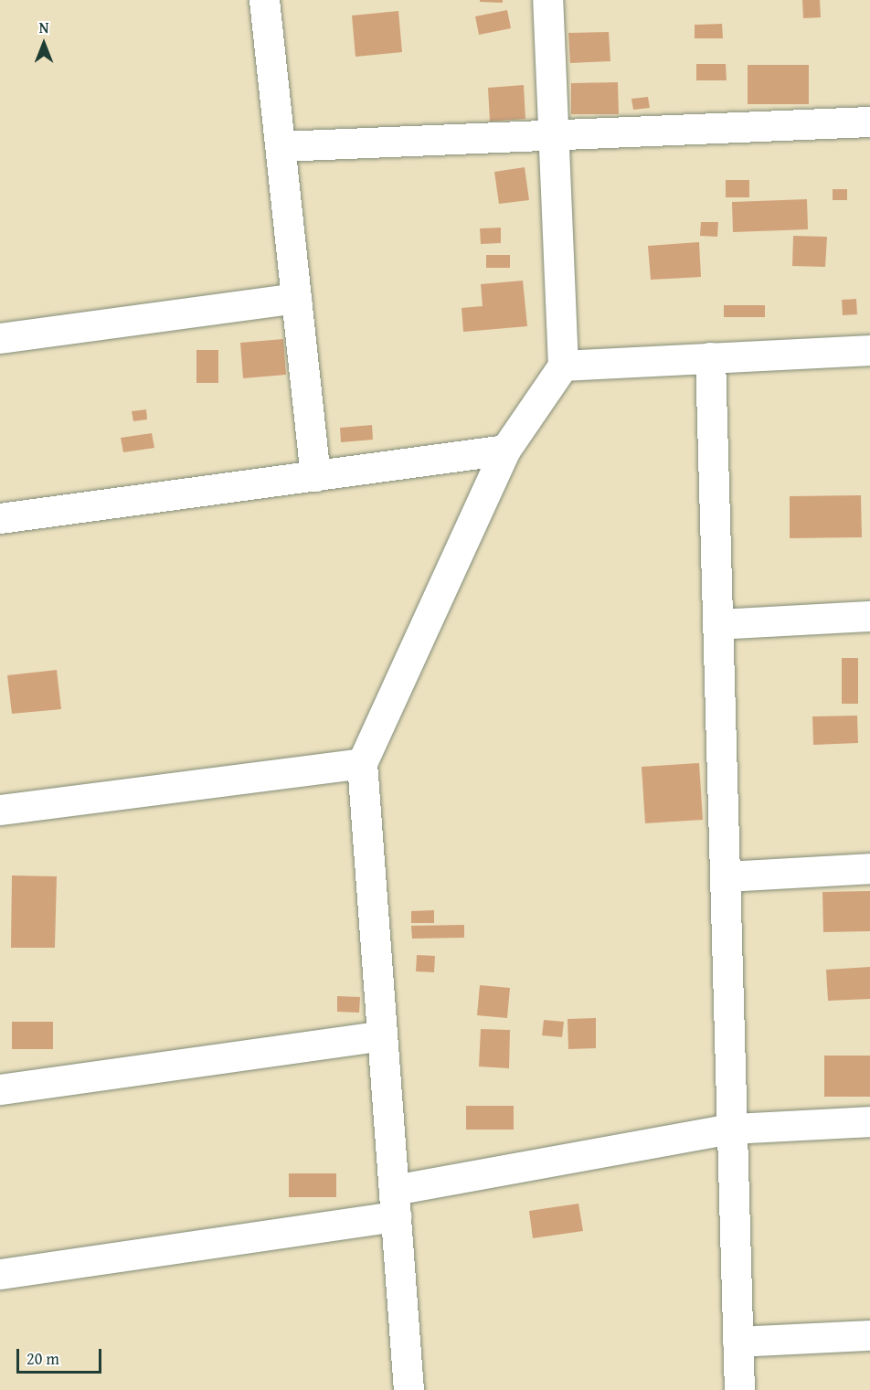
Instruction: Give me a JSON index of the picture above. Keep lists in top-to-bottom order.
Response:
{
  "scale_bar": "20 m",
  "north": "top"
}
